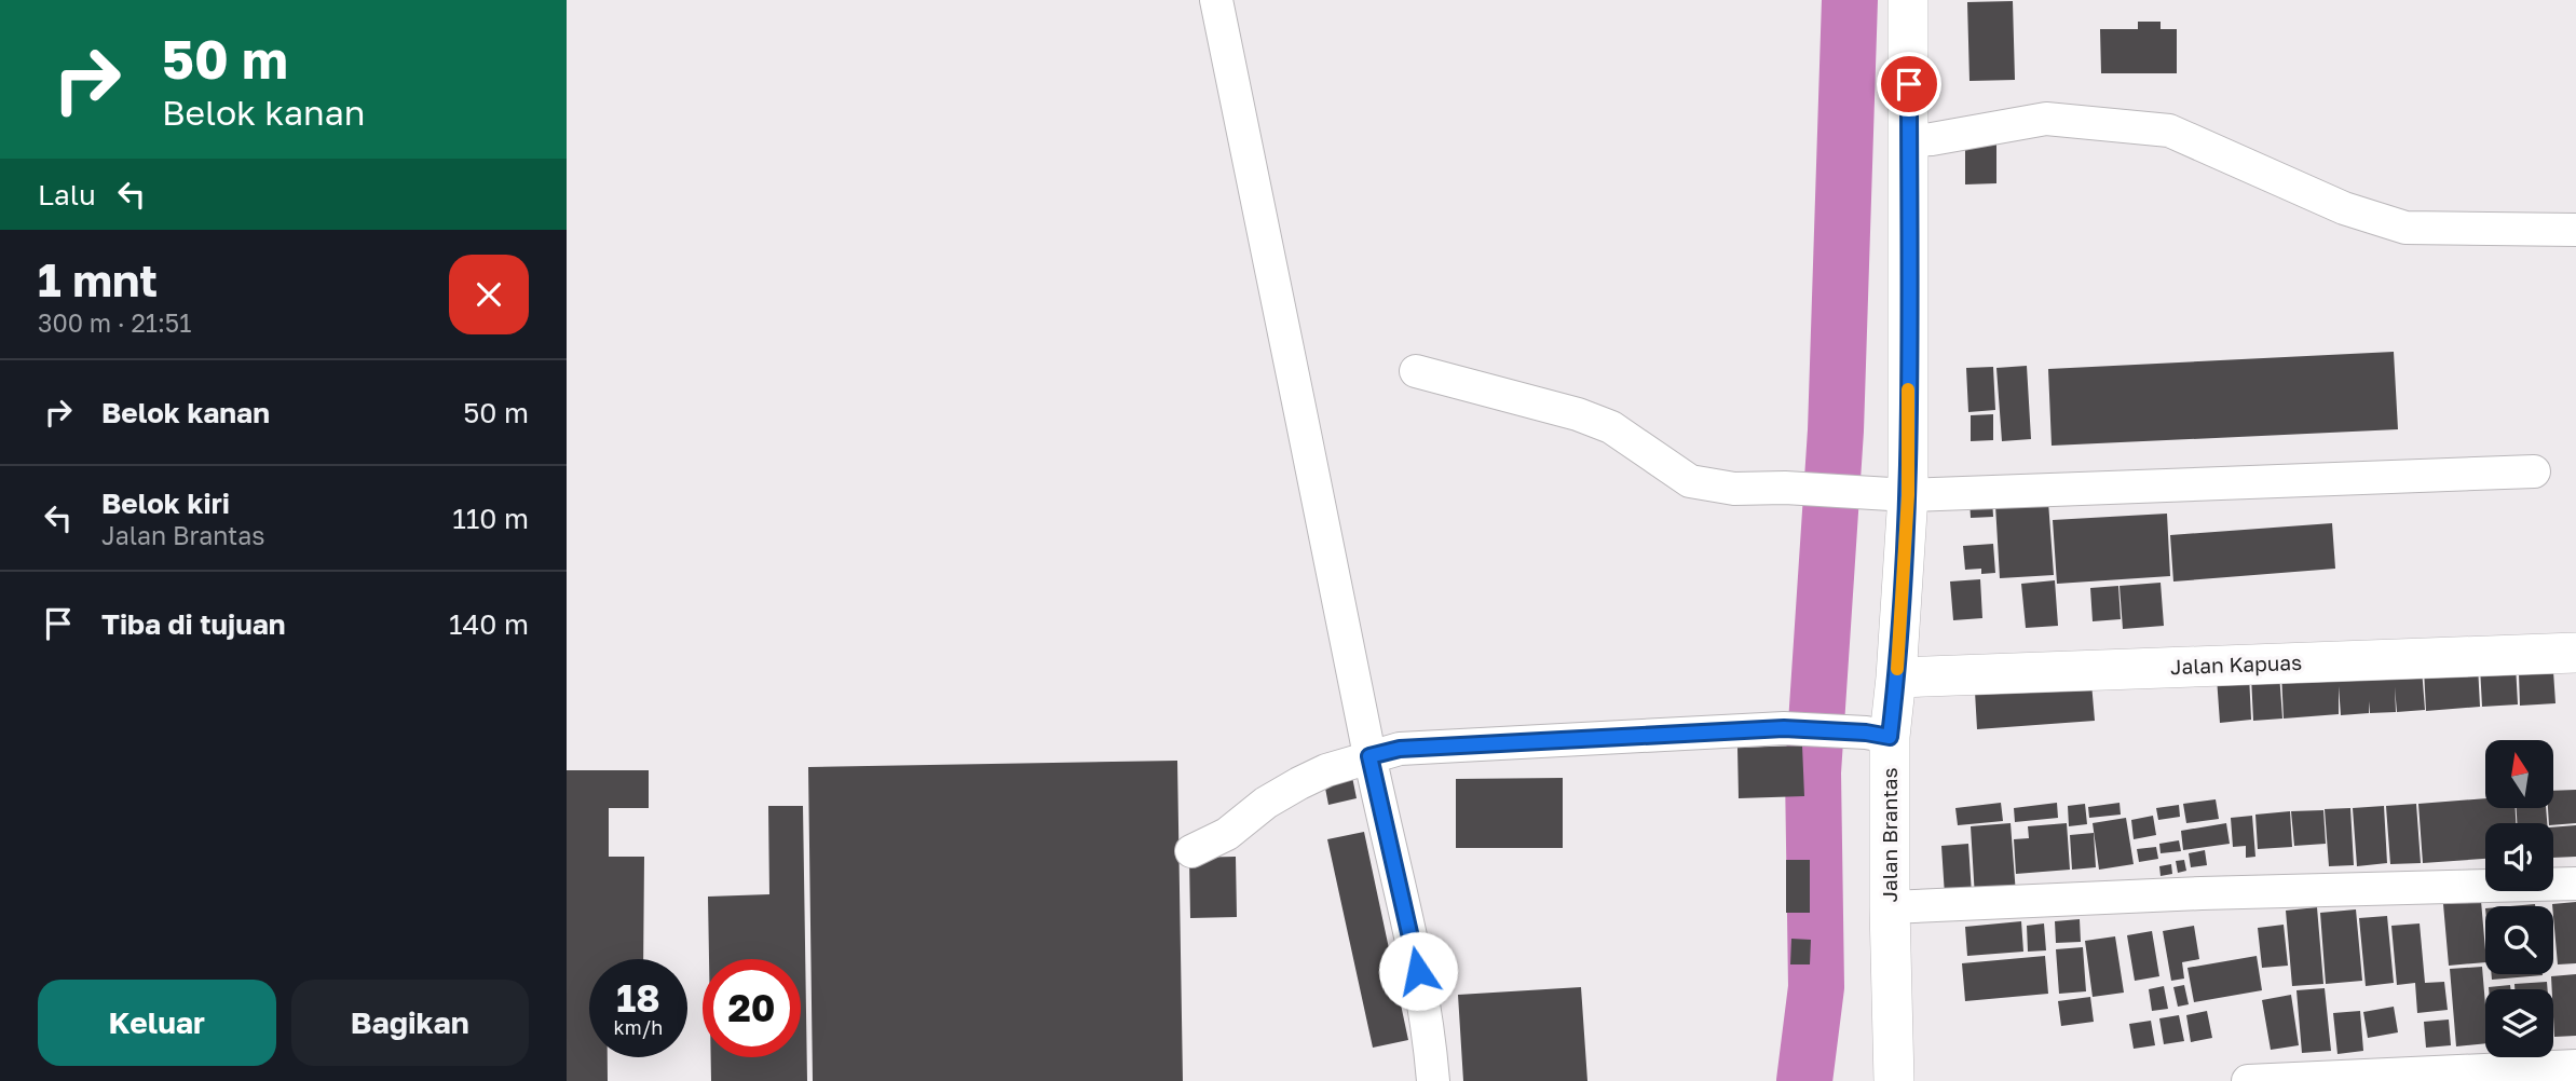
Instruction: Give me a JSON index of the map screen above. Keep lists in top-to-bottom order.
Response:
{
  "streets": {
    "main road": ["Jalan Kapuas", "Jalan Brantas"]
  },
  "crossings": [
    ["Jalan Kapuas", "Jalan Brantas"]
  ],
  "north": "top",
  "page": {
    "turn": ["50 m", "Belok kanan"],
    "then": "Lalu",
    "heading": ["1 mnt", "300 m · 21:51"],
    "list": [
      {
        "name": "Belok kanan",
        "value": "50 m"
      },
      {
        "name": "Belok kiri",
        "note": "Jalan Brantas",
        "value": "110 m"
      },
      {
        "name": "Tiba di tujuan",
        "value": "140 m"
      }
    ],
    "speed": "18 km/h",
    "limit": "20",
    "buttons": ["Keluar", "Bagikan"]
  }
}
